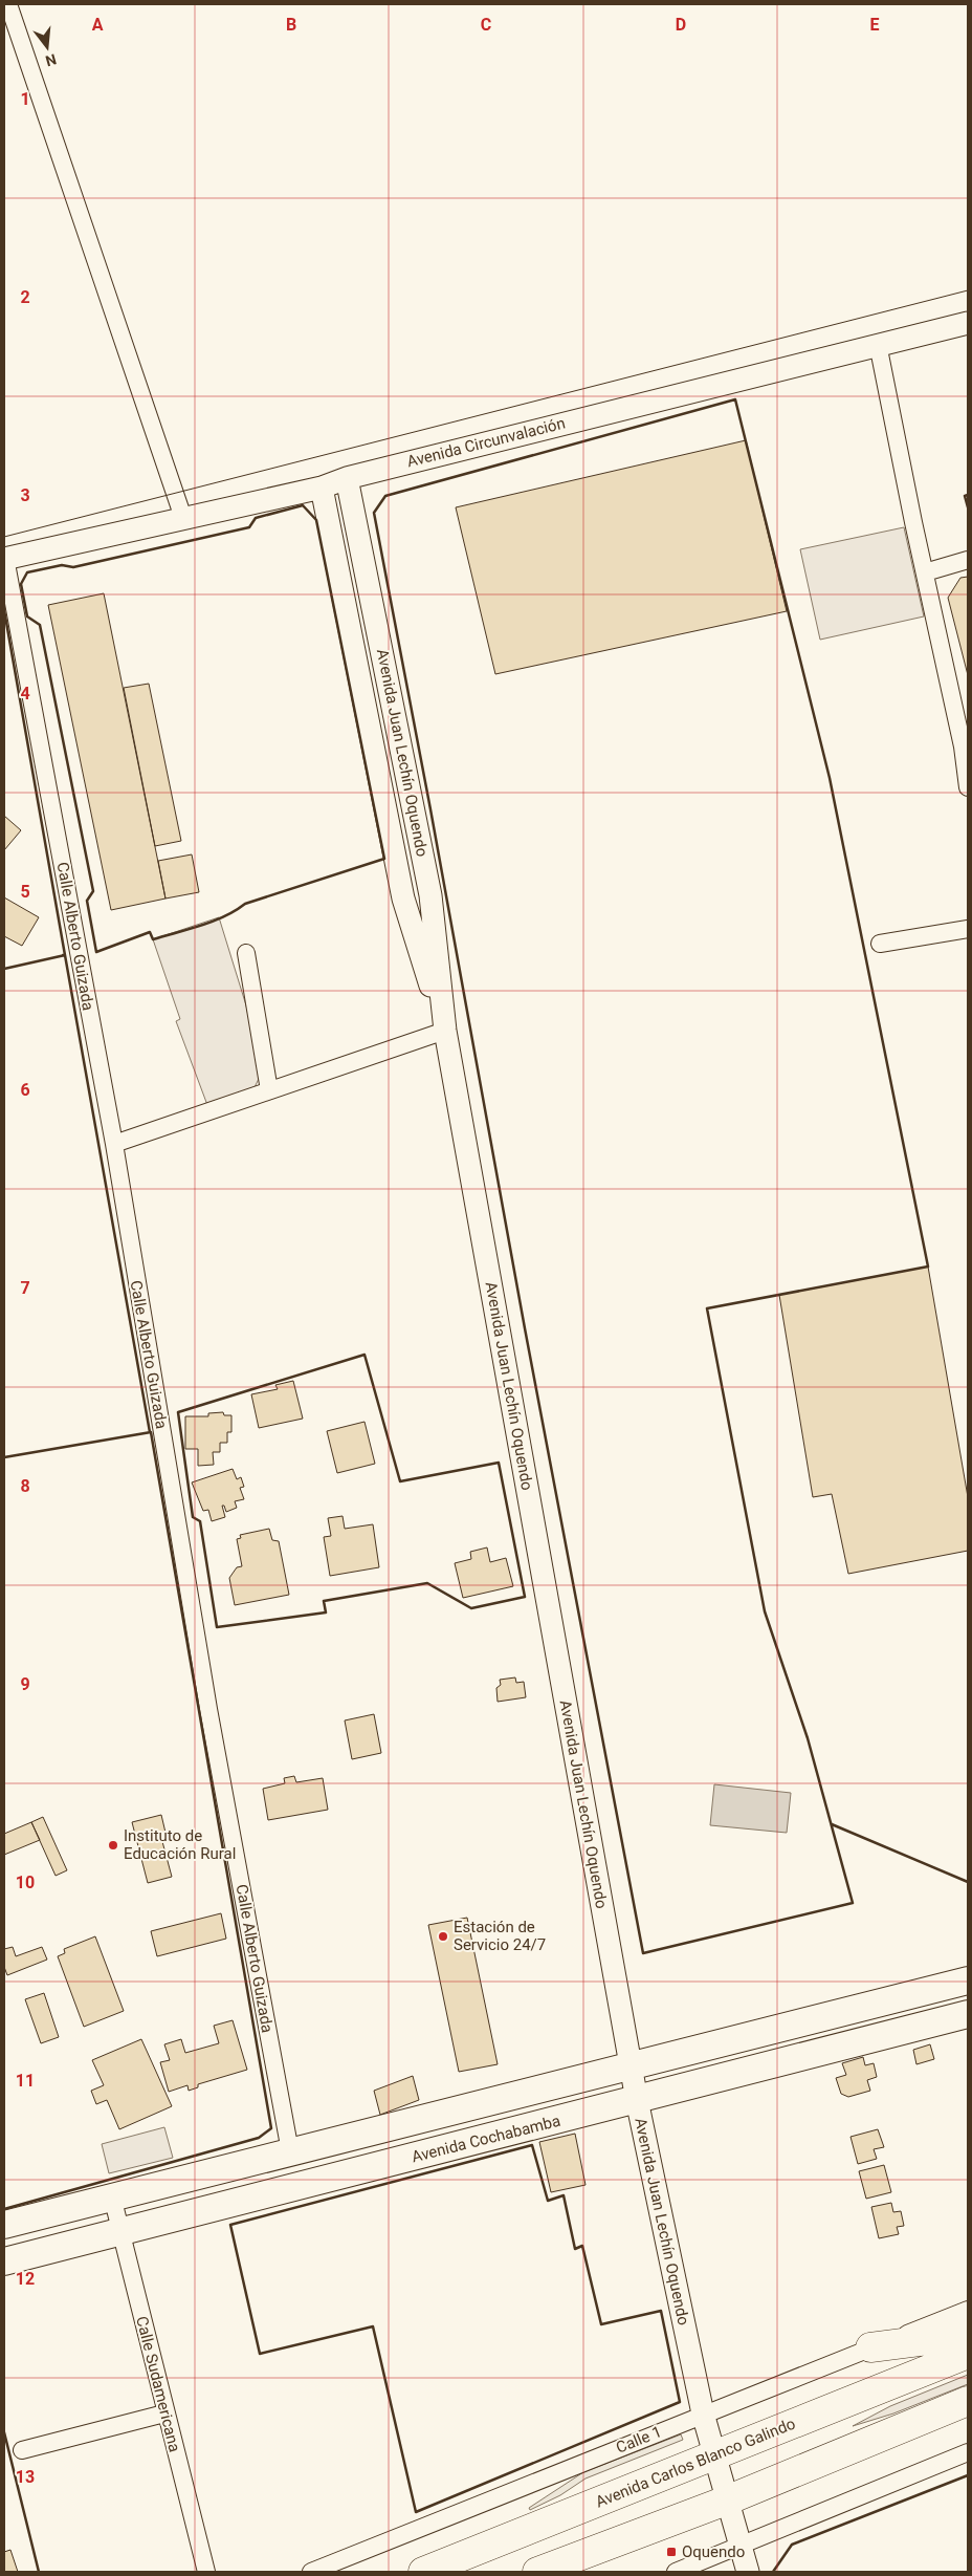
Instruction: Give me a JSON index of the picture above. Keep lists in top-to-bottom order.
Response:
{
  "streets": {
    "highway": ["Avenida Carlos Blanco Galindo"],
    "main road": ["Avenida Cochabamba"],
    "street": [
      "Avenida Circunvalación",
      "Avenida Juan Lechín Oquendo",
      "Calle Alberto Guizada",
      "Calle Sudamericana",
      "Calle 1"
    ]
  },
  "crossings": [
    ["Avenida Circunvalación", "Avenida Juan Lechín Oquendo"],
    ["Avenida Circunvalación", "Calle Alberto Guizada"],
    ["Avenida Juan Lechín Oquendo", "Avenida Cochabamba"],
    ["Avenida Juan Lechín Oquendo", "Calle 1"],
    ["Avenida Juan Lechín Oquendo", "Avenida Carlos Blanco Galindo"],
    ["Avenida Cochabamba", "Calle Sudamericana"]
  ],
  "places": {
    "other": ["Instituto de Educación Rural", "Estación de Servicio 24/7"],
    "transit": ["Oquendo"]
  },
  "north": "bottom",
  "grid": {
    "columns": [
      "A",
      "B",
      "C",
      "D",
      "E"
    ],
    "rows": [
      "1",
      "2",
      "3",
      "4",
      "5",
      "6",
      "7",
      "8",
      "9",
      "10",
      "11",
      "12",
      "13"
    ]
  }
}
